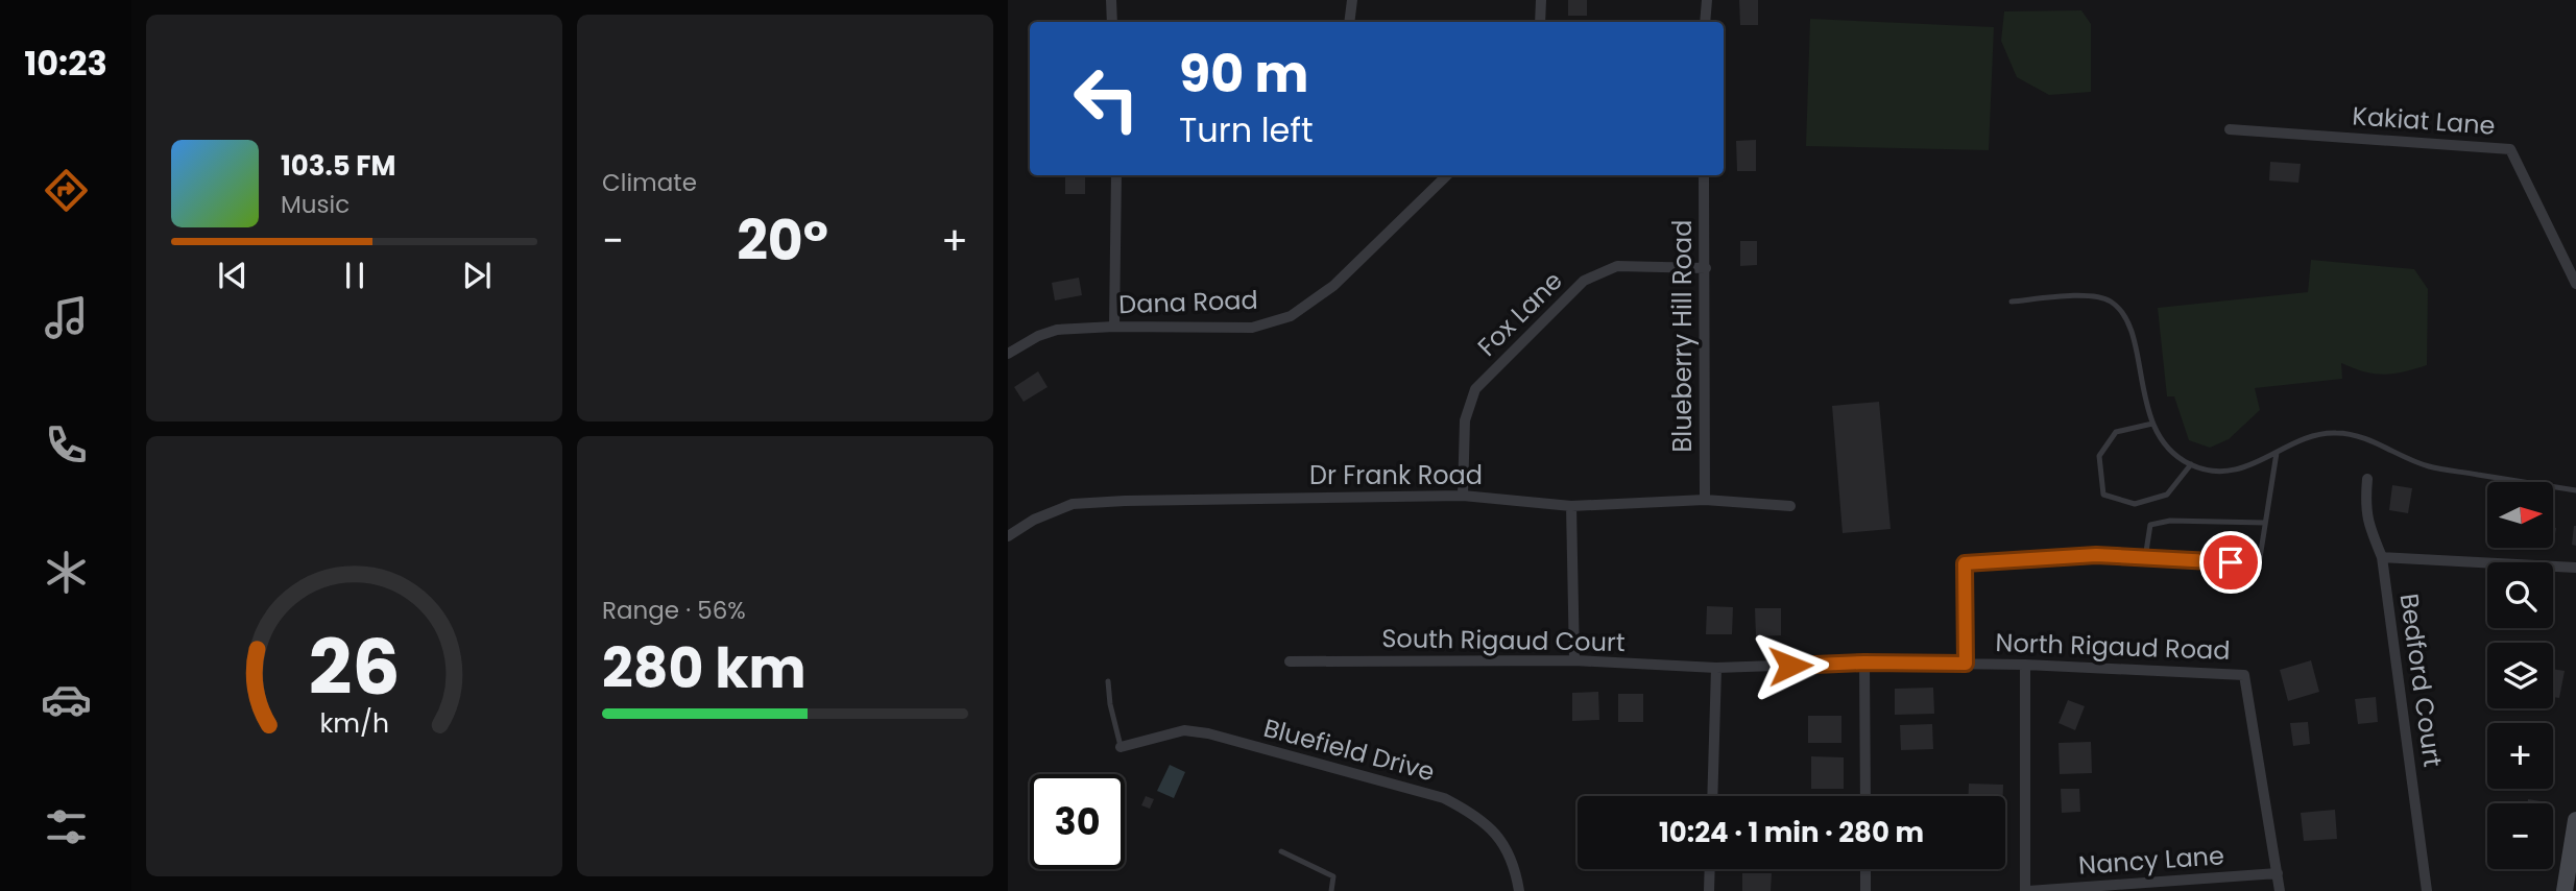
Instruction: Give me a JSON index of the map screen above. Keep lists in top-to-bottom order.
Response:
{
  "streets": {
    "street": [
      "Kakiat Lane",
      "Dana Road",
      "Fox Lane",
      "Blueberry Hill Road",
      "Dr Frank Road",
      "South Rigaud Court",
      "North Rigaud Road",
      "Bedford Court",
      "Bluefield Drive",
      "Nancy Lane"
    ]
  },
  "crossings": [
    ["Fox Lane", "Blueberry Hill Road"],
    ["Fox Lane", "Dr Frank Road"],
    ["Blueberry Hill Road", "Dr Frank Road"],
    ["South Rigaud Court", "North Rigaud Road"],
    ["North Rigaud Road", "Nancy Lane"]
  ],
  "north": "right",
  "page": {
    "tabs": "10:23",
    "tile": [
      "Climate",
      ["Range · 56%", "280 km"]
    ],
    "turn": ["90 m", "Turn left"],
    "song": ["103.5 FM", "Music"],
    "heat": ["−", "20°", "+"],
    "map_buttons": ["+", "−"],
    "limit": "30",
    "trip": "10:24 · 1 min · 280 m",
    "gauge": ["26", "km/h"]
  }
}
